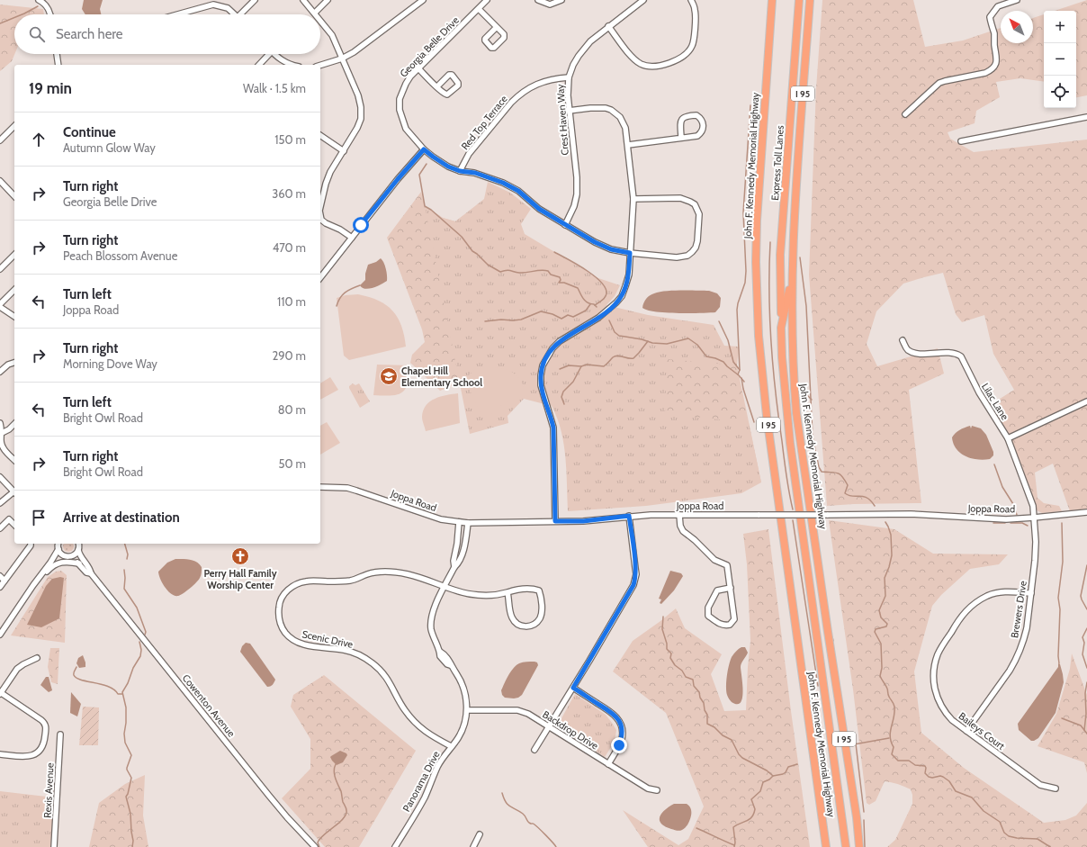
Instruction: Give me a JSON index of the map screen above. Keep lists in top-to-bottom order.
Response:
{
  "streets": {
    "highway": ["I 95", "Express Toll Lanes", "John F. Kennedy Memorial Highway"],
    "street": [
      "Georgia Belle Drive",
      "Crest Haven Way",
      "Red Top Terrace",
      "Lilac Lane",
      "Joppa Road",
      "Brewers Drive",
      "Scenic Drive",
      "Cowenton Avenue",
      "Backdrop Drive",
      "Baileys Court",
      "Panorama Drive",
      "Rexis Avenue"
    ]
  },
  "crossings": [
    ["Georgia Belle Drive", "Crest Haven Way"],
    ["Georgia Belle Drive", "Red Top Terrace"],
    ["Crest Haven Way", "Red Top Terrace"],
    ["Lilac Lane", "Joppa Road"],
    ["Lilac Lane", "Brewers Drive"],
    ["Joppa Road", "Brewers Drive"],
    ["Joppa Road", "Panorama Drive"],
    ["Brewers Drive", "Baileys Court"],
    ["Scenic Drive", "Panorama Drive"],
    ["Backdrop Drive", "Panorama Drive"]
  ],
  "places": {
    "school or university": ["Chapel Hill Elementary School"],
    "church": ["Perry Hall Family Worship Center"]
  },
  "north": "top left",
  "page": {
    "map_buttons": ["+", "−"],
    "search": "Search here",
    "heading": ["19 min", "Walk · 1.5 km"],
    "list": [
      ["Continue", "Autumn Glow Way", "150 m"],
      ["Turn right", "Georgia Belle Drive", "360 m"],
      ["Turn right", "Peach Blossom Avenue", "470 m"],
      ["Turn left", "Joppa Road", "110 m"],
      ["Turn right", "Morning Dove Way", "290 m"],
      ["Turn left", "Bright Owl Road", "80 m"],
      ["Turn right", "Bright Owl Road", "50 m"],
      "Arrive at destination"
    ]
  }
}
